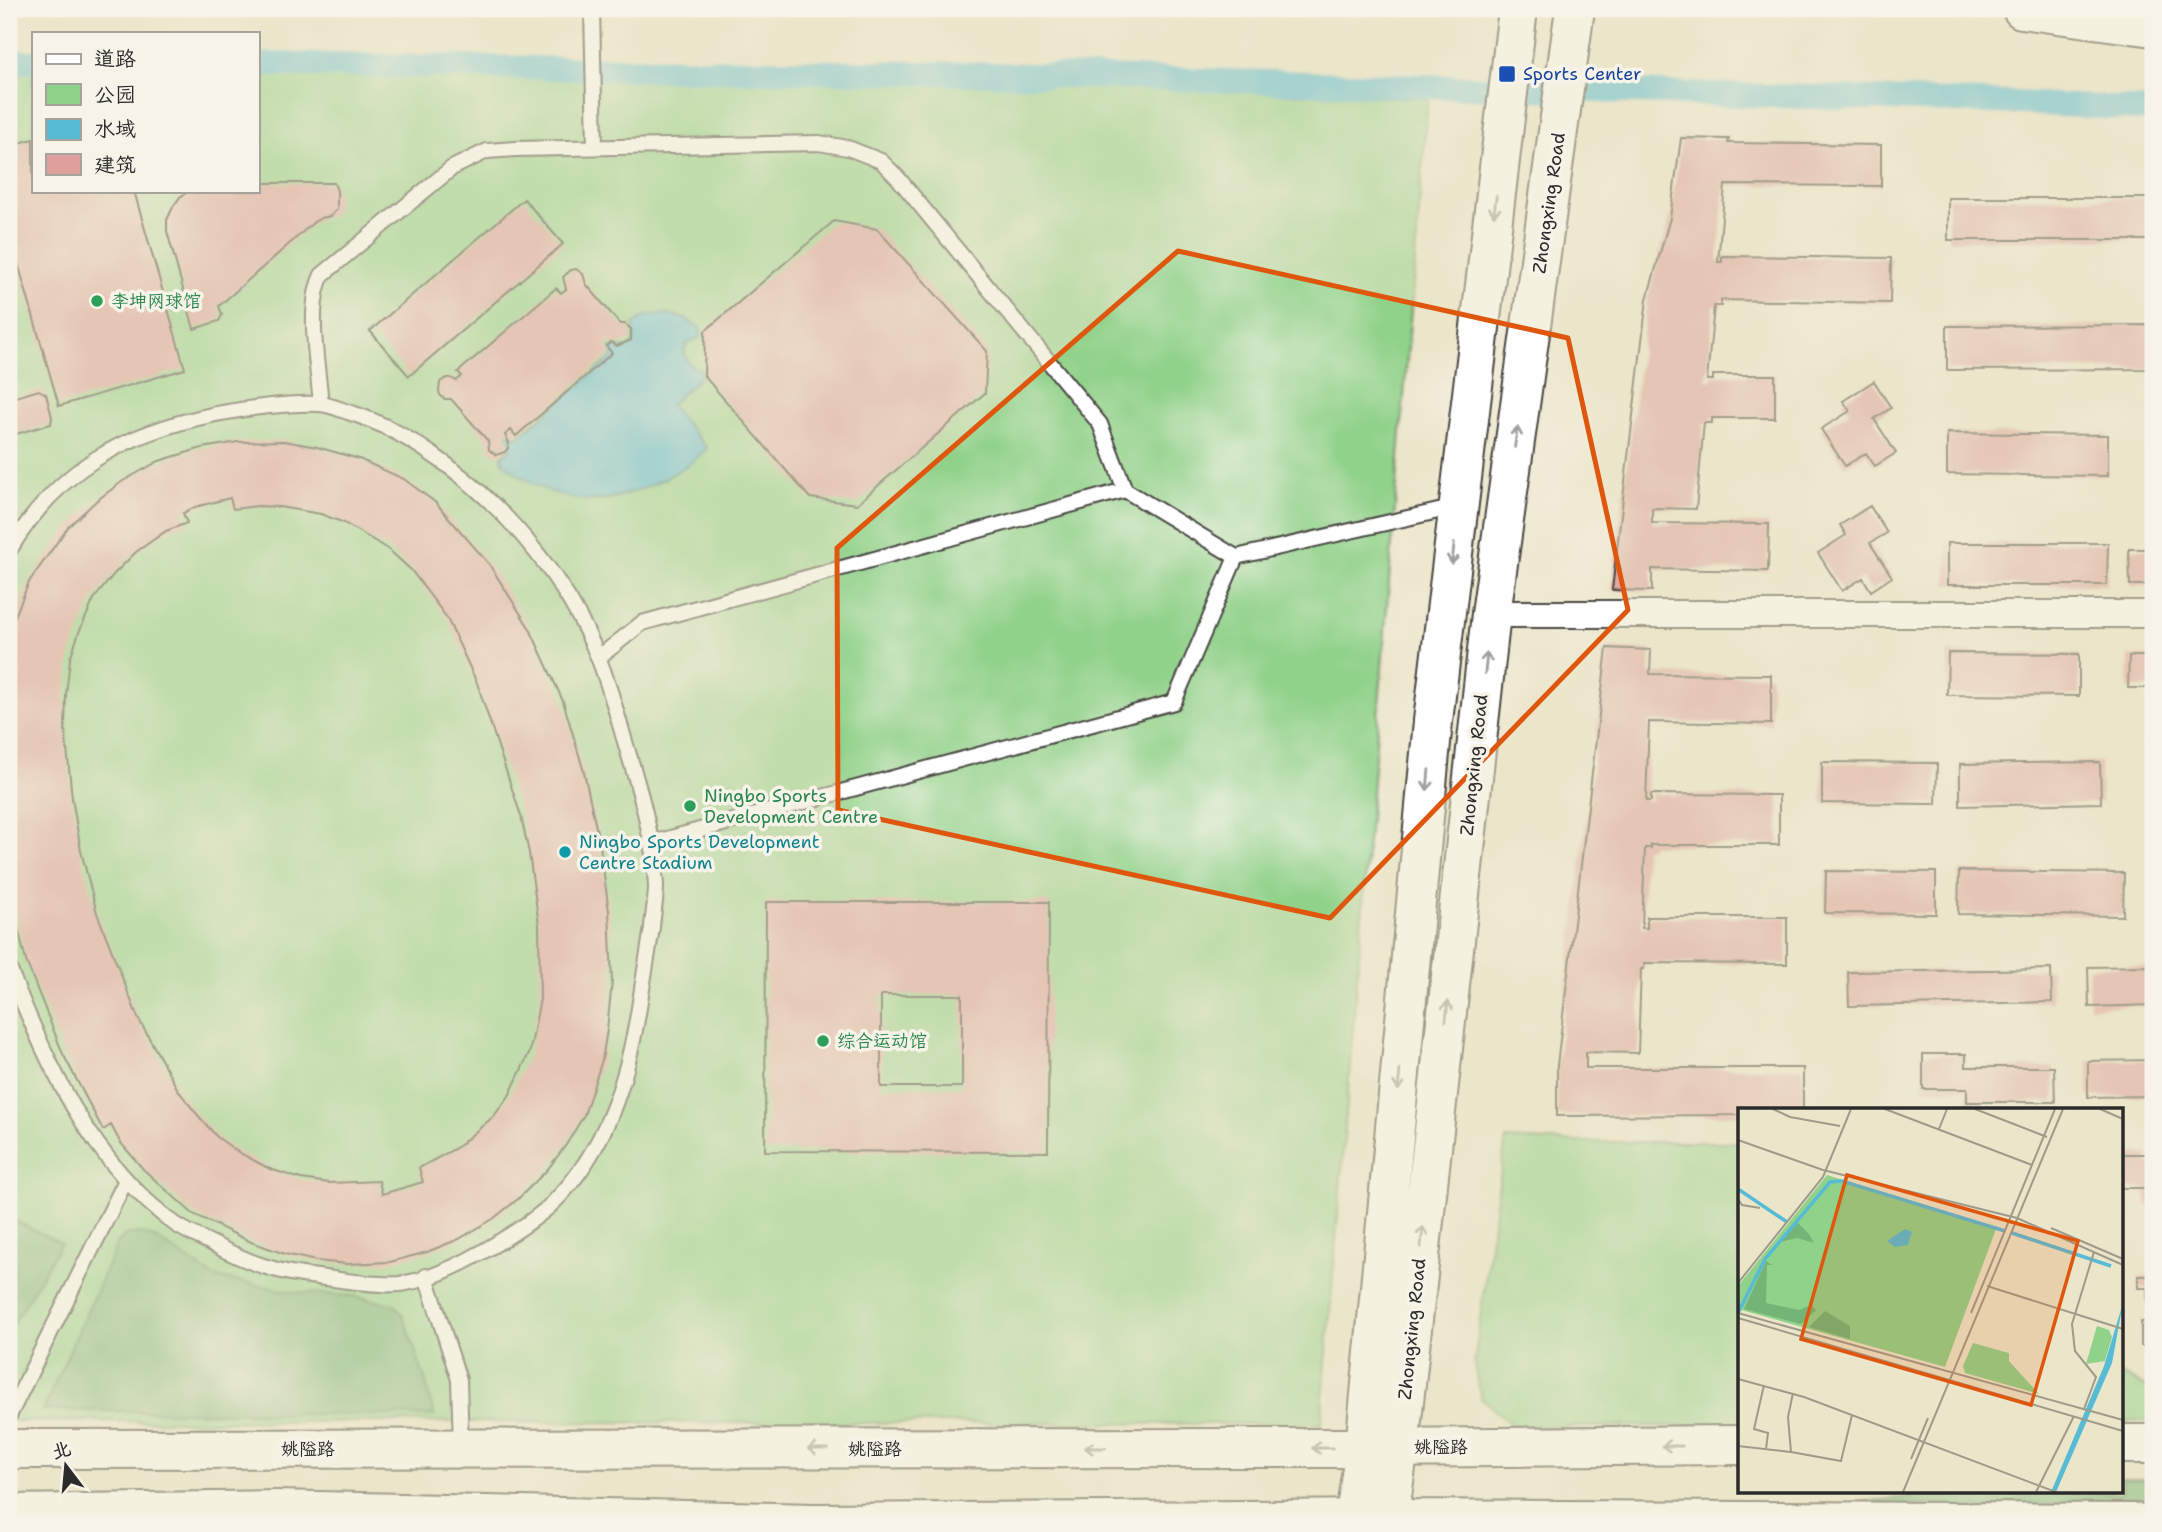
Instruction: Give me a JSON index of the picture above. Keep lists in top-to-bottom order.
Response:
{
  "streets": {
    "main road": ["Zhongxing Road", "姚隘路"]
  },
  "crossings": [
    ["Zhongxing Road", "姚隘路"]
  ],
  "places": {
    "transit": ["Sports Center"],
    "other": [
      "李坤网球馆",
      "Ningbo Sports Development Centre",
      "Ningbo Sports Development Centre Stadium",
      "综合运动馆"
    ]
  },
  "legend": [
    "道路",
    "公园",
    "水域",
    "建筑"
  ],
  "north": "top"
}
